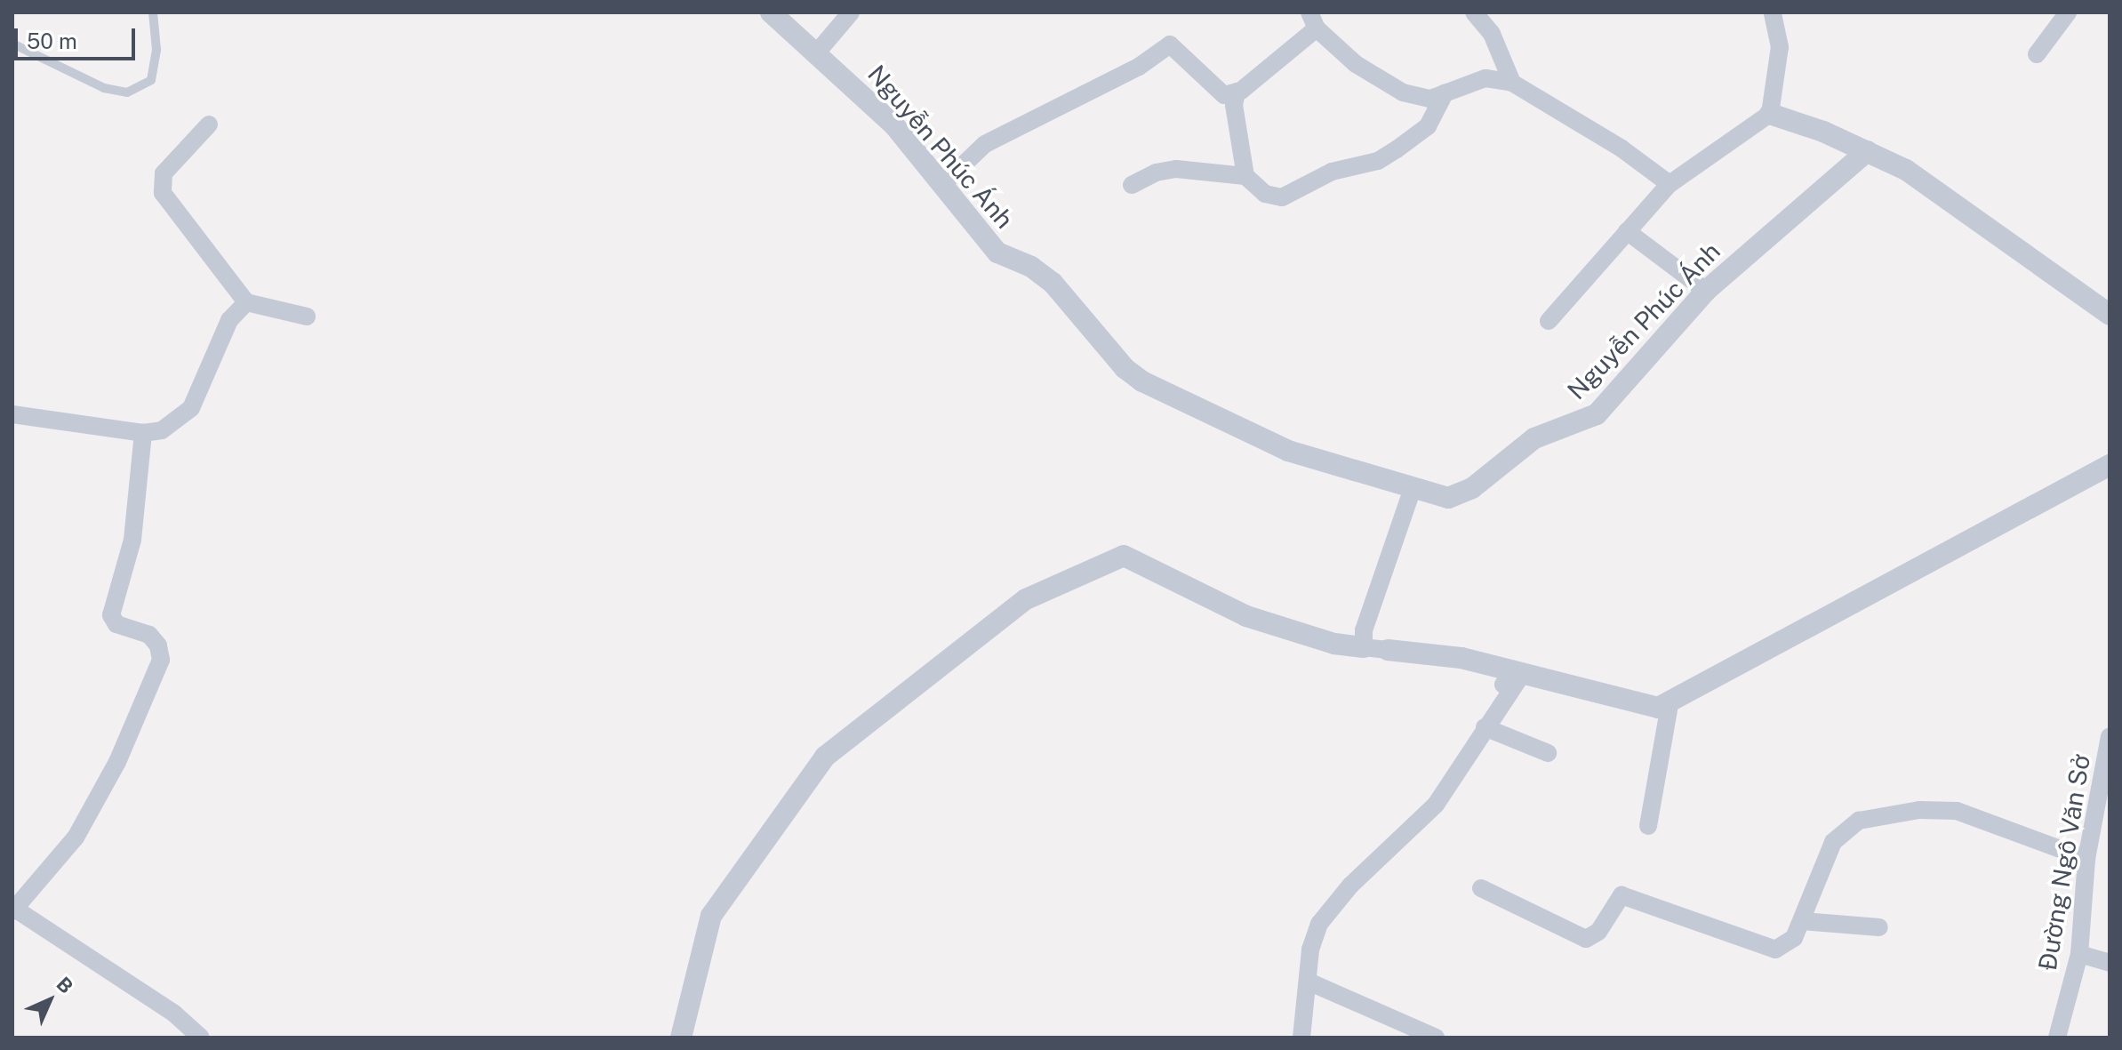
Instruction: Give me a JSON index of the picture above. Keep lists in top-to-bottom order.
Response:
{
  "streets": {
    "street": ["Nguyễn Phúc Ánh", "Đường Ngô Văn Sở"]
  },
  "scale_bar": "50 m",
  "north": "top right"
}
